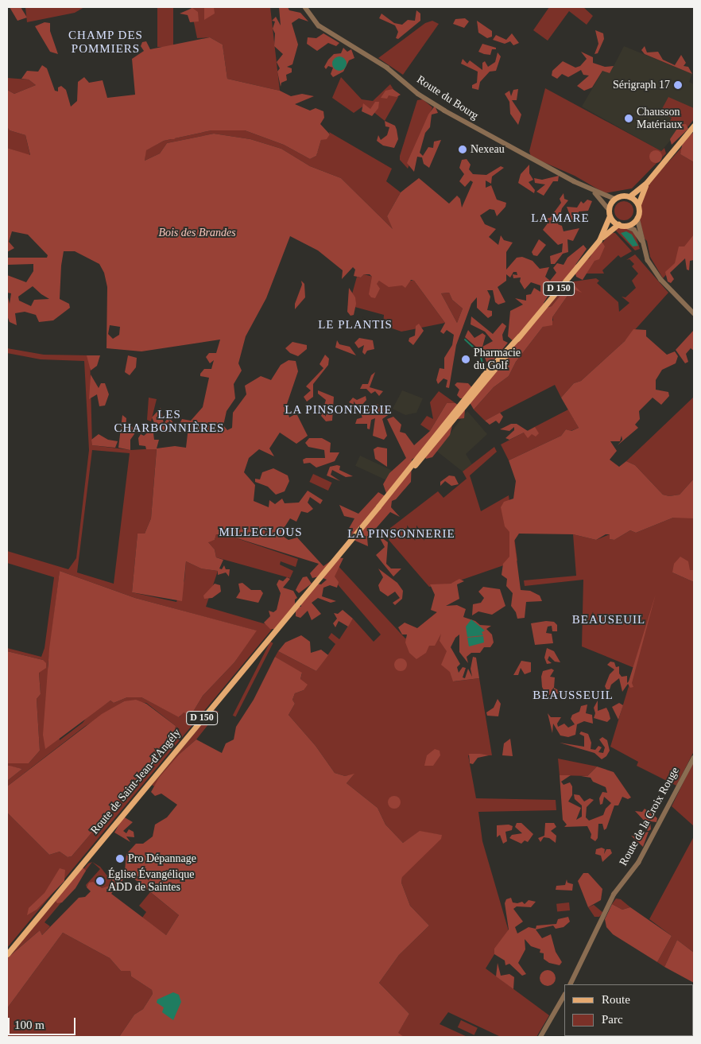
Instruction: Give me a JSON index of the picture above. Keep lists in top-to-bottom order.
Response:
{
  "streets": {
    "main road": ["D 150", "Route de Saint-Jean-d'Angély"],
    "street": ["Route du Bourg", "Route de la Croix Rouge"]
  },
  "crossings": [
    ["Route du Bourg", "Route de Saint-Jean-d'Angély"]
  ],
  "districts": [
    "CHAMP DES POMMIERS",
    "LA MARE",
    "LE PLANTIS",
    "LA PINSONNERIE",
    "LES CHARBONNIÈRES",
    "MILLECLOUS",
    "LA PINSONNERIE",
    "BEAUSEUIL",
    "BEAUSSEUIL"
  ],
  "parks": ["Bois des Brandes"],
  "places": [
    "Sérigraph 17",
    "Chausson Matériaux",
    "Nexeau",
    "Pharmacie du Golf",
    "Pro Dépannage",
    "Église Évangélique ADD de Saintes"
  ],
  "legend": ["Route", "Parc"],
  "scale_bar": "100 m"
}
